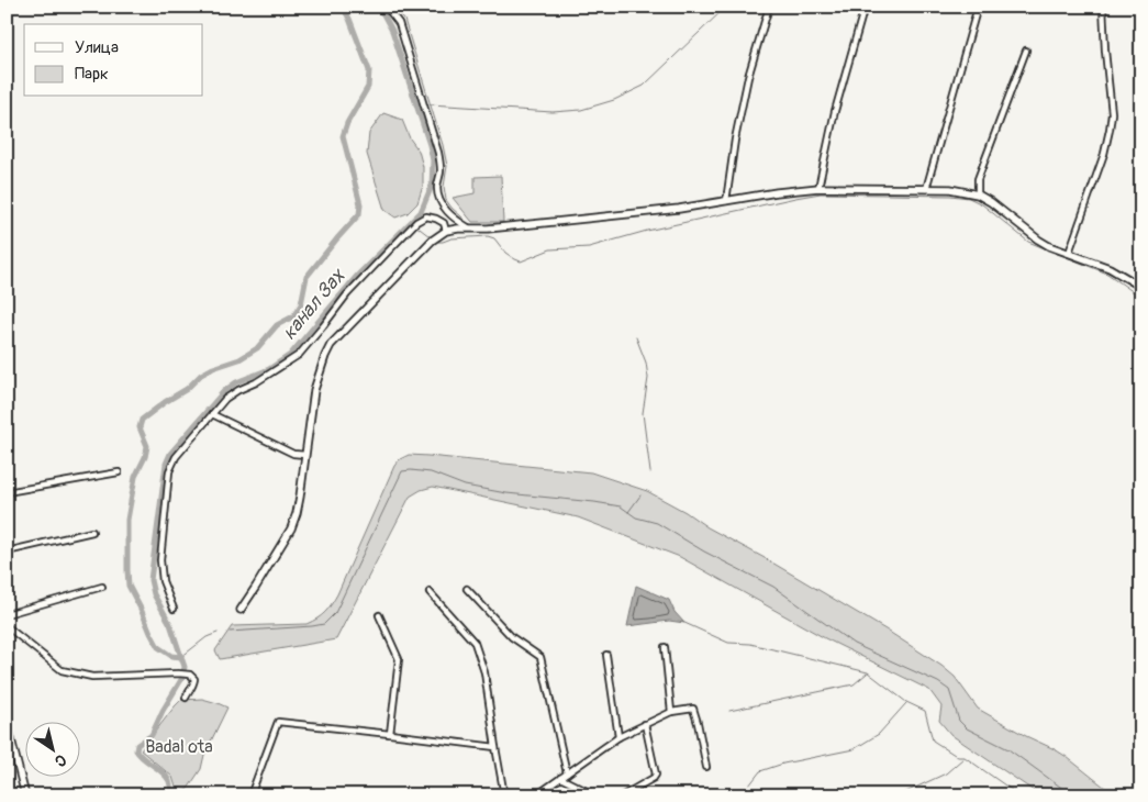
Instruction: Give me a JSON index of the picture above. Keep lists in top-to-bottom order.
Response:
{
  "water": ["канал Зах"],
  "parks": ["Badal ota"],
  "legend": ["Улица", "Парк"],
  "north": "bottom right"
}
